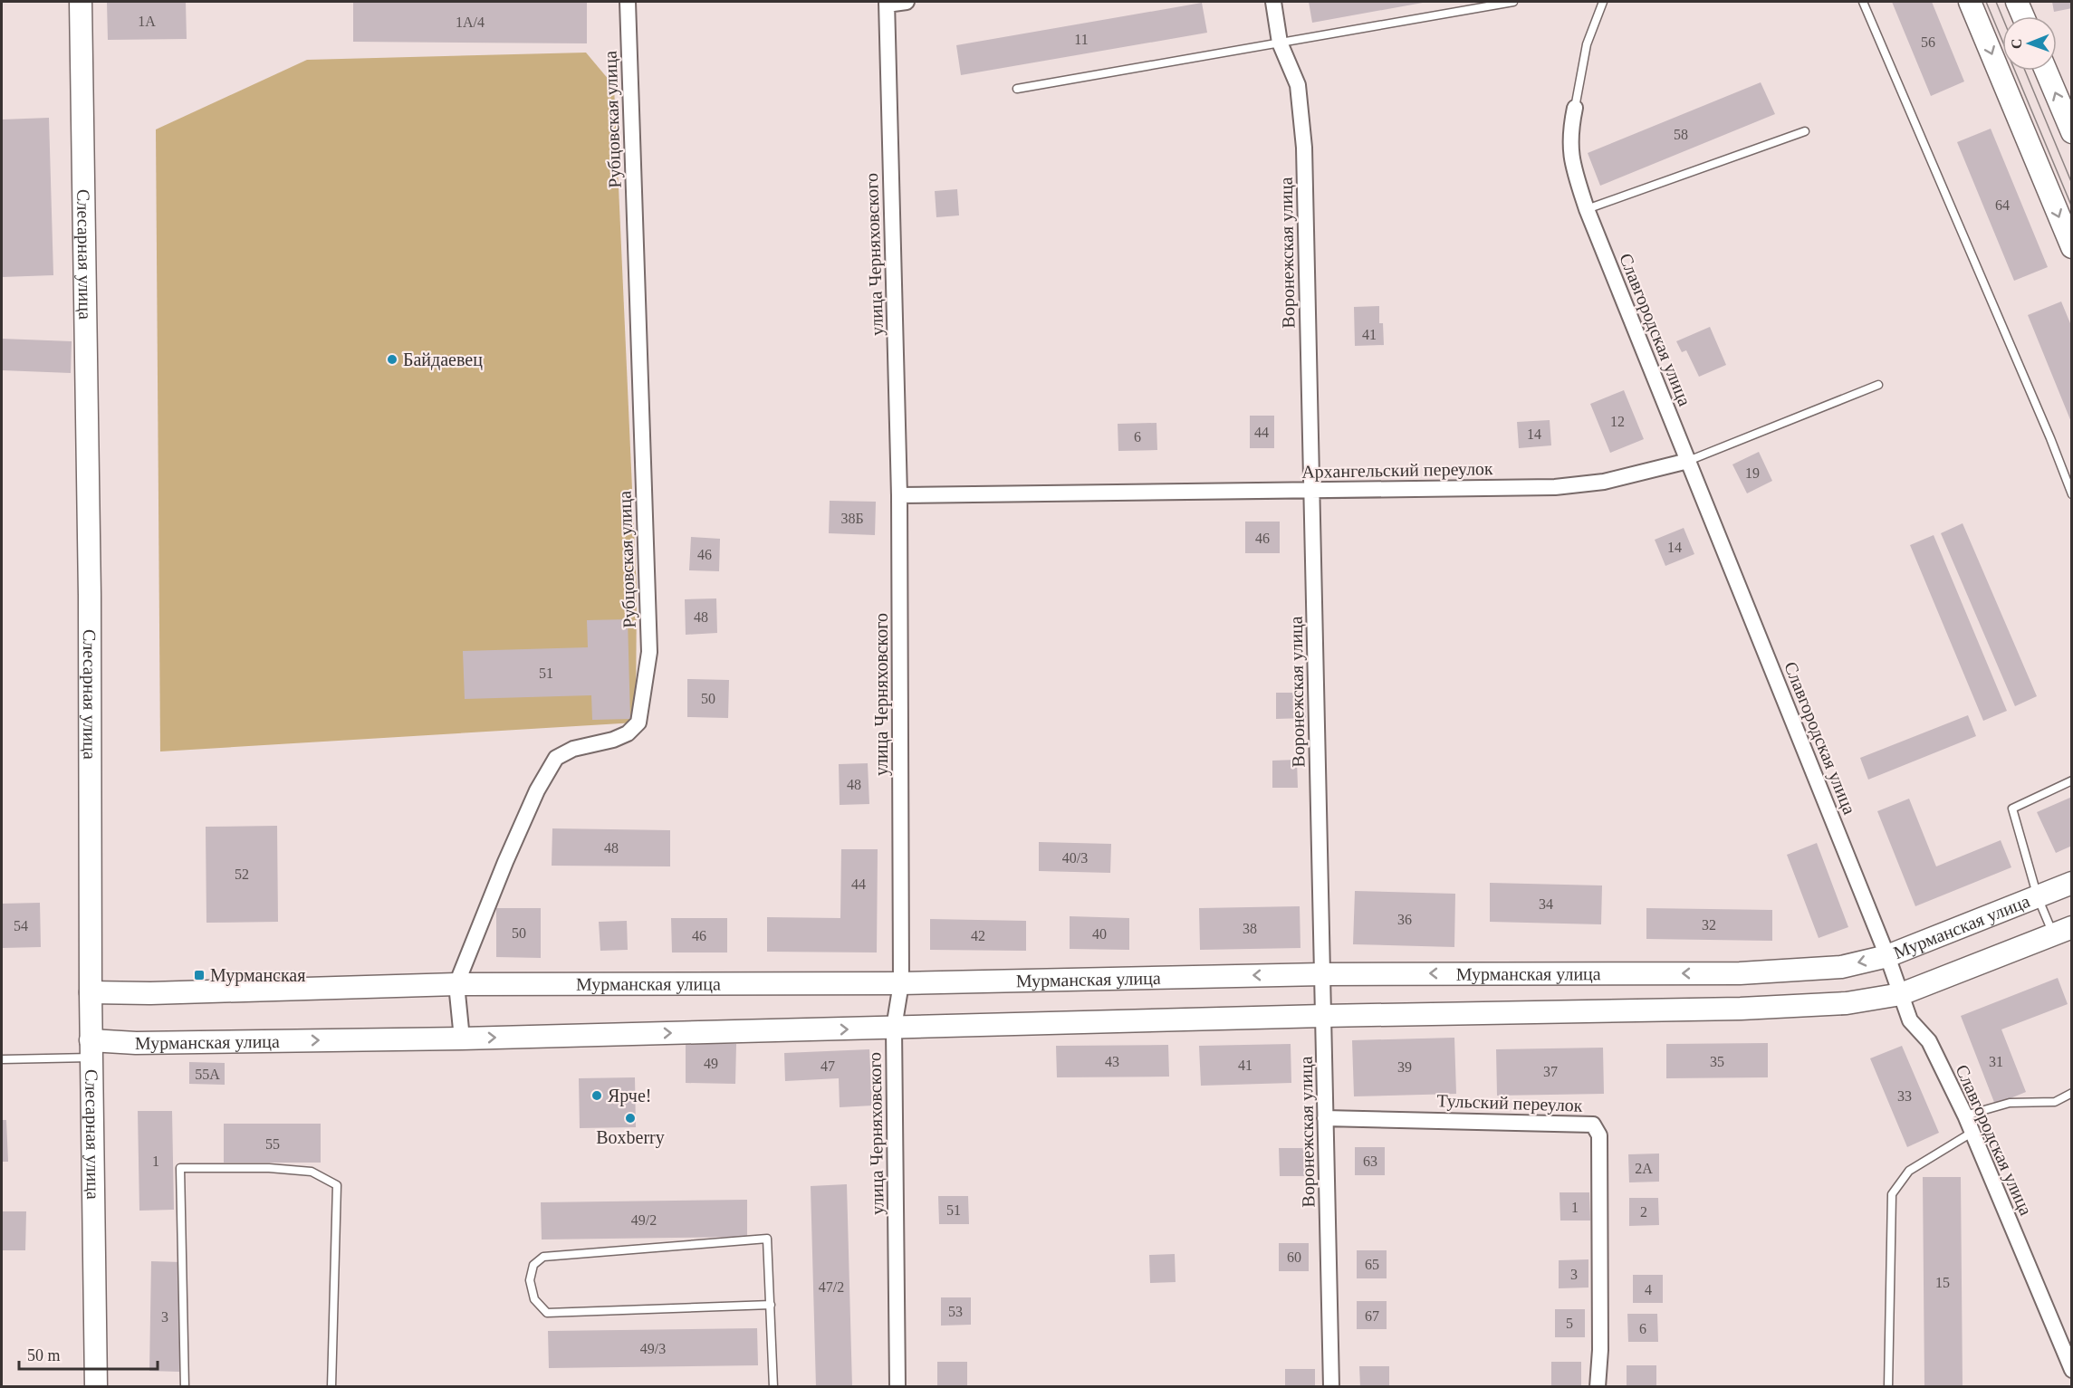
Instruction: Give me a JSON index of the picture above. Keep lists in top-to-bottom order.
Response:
{
  "streets": {
    "main road": ["Слесарная улица", "Мурманская улица"],
    "street": [
      "Рубцовская улица",
      "Воронежская улица",
      "улица Черняховского",
      "Славгородская улица",
      "Архангельский переулок",
      "Тульский переулок"
    ]
  },
  "crossings": [
    ["Рубцовская улица", "Мурманская улица"],
    ["Воронежская улица", "Архангельский переулок"],
    ["Воронежская улица", "Мурманская улица"],
    ["Воронежская улица", "Тульский переулок"],
    ["Слесарная улица", "Мурманская улица"],
    ["улица Черняховского", "Архангельский переулок"],
    ["улица Черняховского", "Мурманская улица"],
    ["Славгородская улица", "Архангельский переулок"],
    ["Славгородская улица", "Мурманская улица"]
  ],
  "places": {
    "other": ["Байдаевец", "Ярче!", "Boxberry"],
    "transit": ["Мурманская"]
  },
  "house_numbers": [
    "1А",
    "1А/4",
    "11",
    "56",
    "58",
    "64",
    "41",
    "12",
    "44",
    "14",
    "6",
    "19",
    "38Б",
    "46",
    "14",
    "46",
    "48",
    "51",
    "50",
    "48",
    "48",
    "40/3",
    "52",
    "44",
    "34",
    "36",
    "32",
    "54",
    "38",
    "50",
    "40",
    "46",
    "42",
    "43",
    "35",
    "31",
    "49",
    "41",
    "47",
    "39",
    "37",
    "55А",
    "33",
    "55",
    "1",
    "63",
    "2А",
    "1",
    "51",
    "2",
    "49/2",
    "60",
    "65",
    "3",
    "15",
    "47/2",
    "4",
    "53",
    "67",
    "3",
    "5",
    "6",
    "49/3"
  ],
  "scale_bar": "50 m",
  "north": "left"
}
